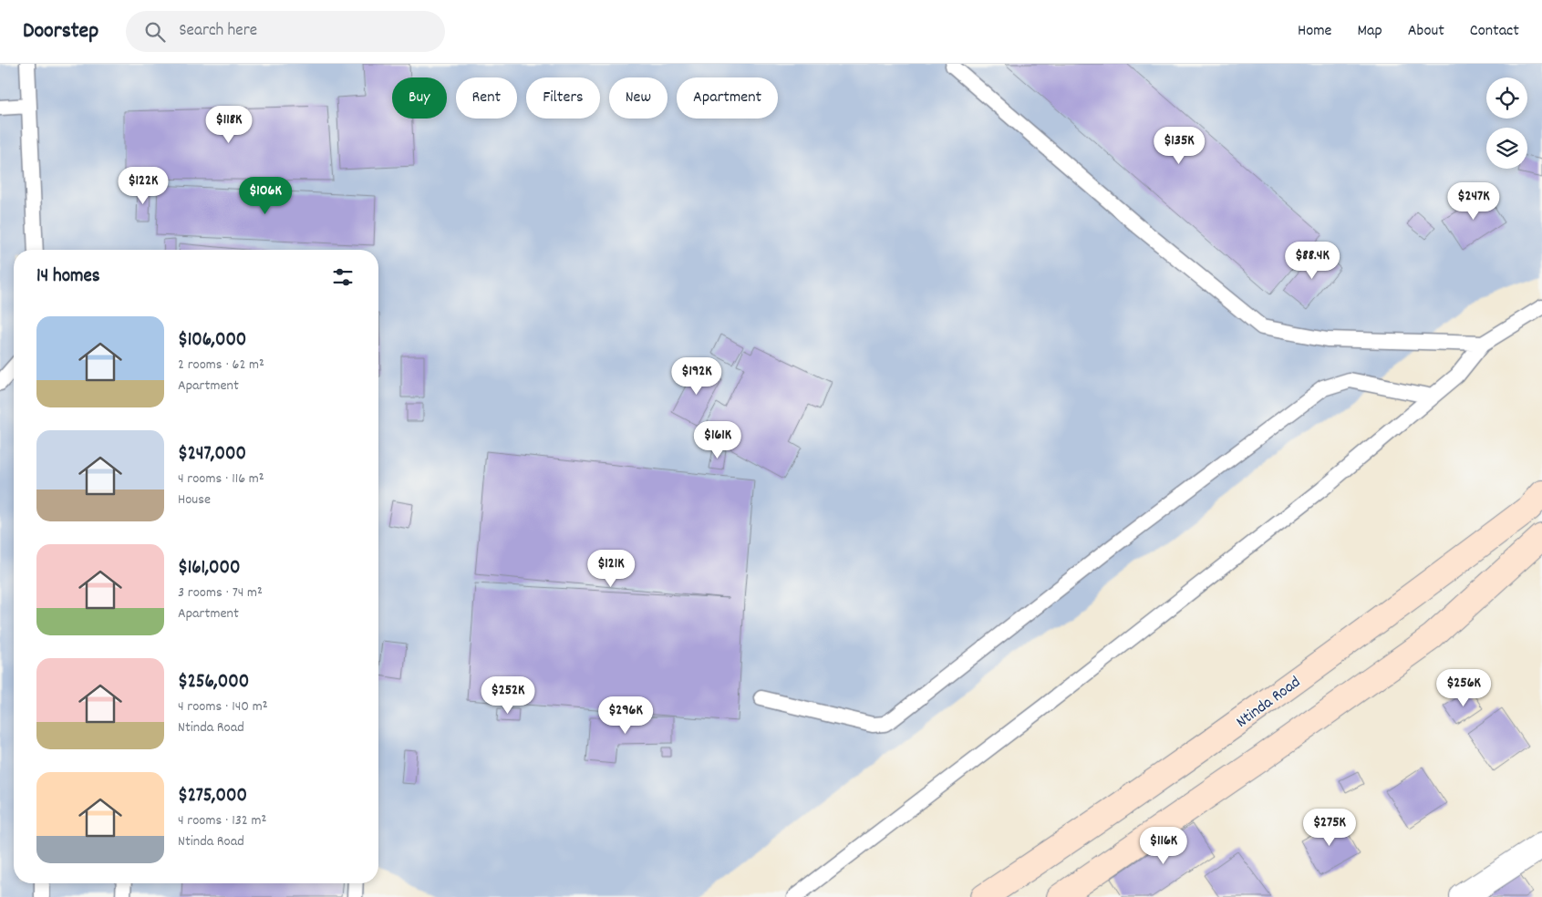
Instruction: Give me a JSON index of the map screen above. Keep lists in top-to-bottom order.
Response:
{
  "streets": {
    "main road": ["Ntinda Road"]
  },
  "page": {
    "header": "Doorstep",
    "search": "Search here",
    "nav": [
      "Home",
      "Map",
      "About",
      "Contact"
    ],
    "chip": [
      "Buy",
      "Rent",
      "Filters",
      "New",
      "Apartment"
    ],
    "price": [
      "$118K",
      "$135K",
      "$122K",
      "$106K",
      "$247K",
      "$88.4K",
      "$192K",
      "$161K",
      "$121K",
      "$256K",
      "$252K",
      "$296K",
      "$275K",
      "$116K"
    ],
    "heading": "14 homes",
    "list": [
      {
        "name": "$106,000",
        "note": "2 rooms · 62 m² · Apartment"
      },
      {
        "name": "$247,000",
        "note": "4 rooms · 116 m² · House"
      },
      {
        "name": "$161,000",
        "note": "3 rooms · 74 m² · Apartment"
      },
      {
        "name": "$256,000",
        "note": "4 rooms · 140 m² · Ntinda Road"
      },
      {
        "name": "$275,000",
        "note": "4 rooms · 132 m² · Ntinda Road"
      }
    ]
  }
}
